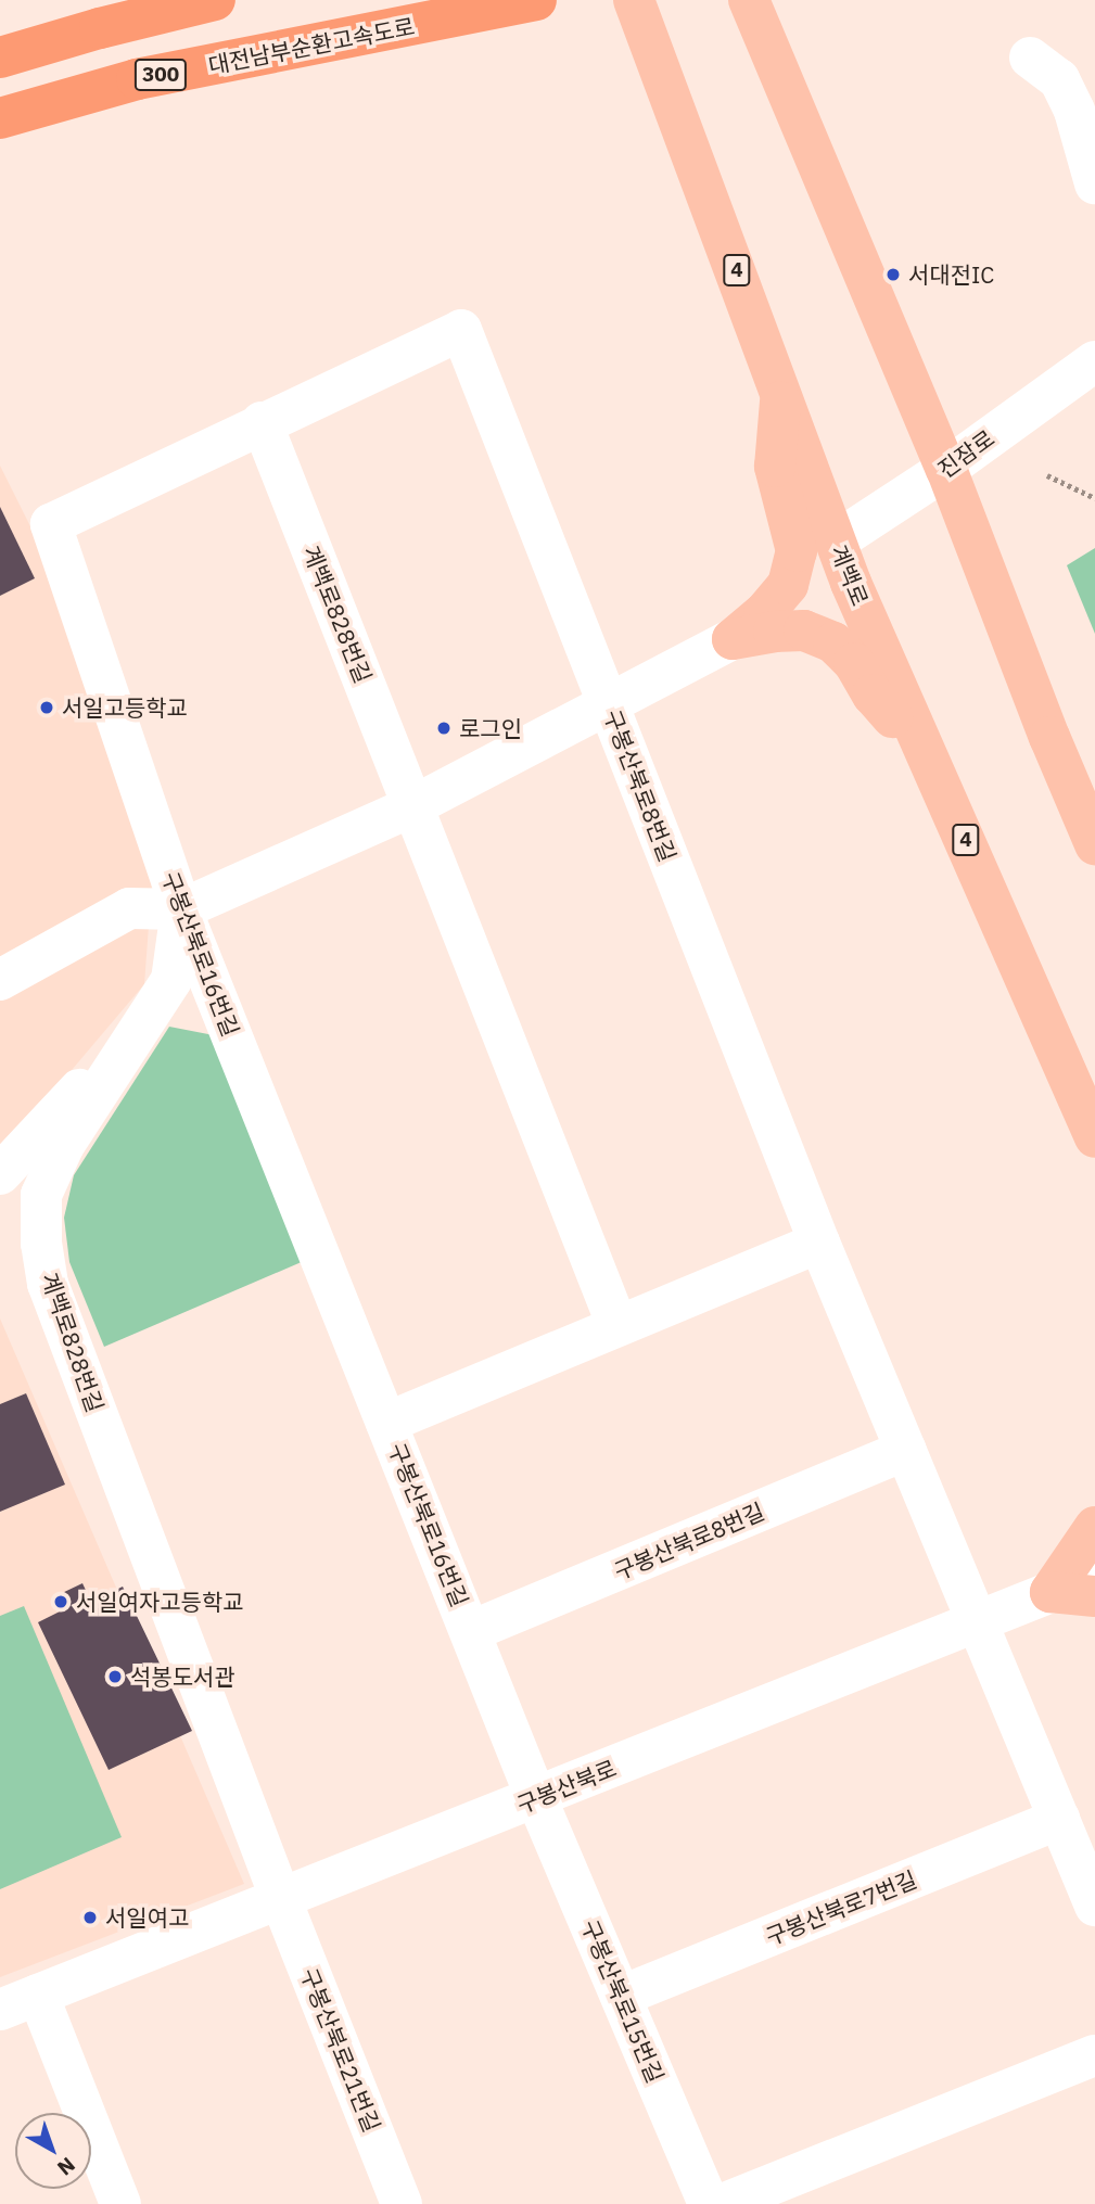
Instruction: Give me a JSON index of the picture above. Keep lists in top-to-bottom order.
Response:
{
  "streets": {
    "highway": ["대전남부순환고속도로", "300"],
    "main road": ["4", "계백로"],
    "street": [
      "진잠로",
      "계백로828번길",
      "구봉산북로8번길",
      "구봉산북로16번길",
      "구봉산북로",
      "구봉산북로7번길",
      "구봉산북로15번길",
      "구봉산북로21번길"
    ]
  },
  "crossings": [
    ["진잠로", "계백로"],
    ["계백로828번길", "구봉산북로16번길"],
    ["계백로828번길", "구봉산북로"],
    ["계백로828번길", "구봉산북로21번길"],
    ["구봉산북로8번길", "구봉산북로16번길"],
    ["구봉산북로8번길", "구봉산북로"],
    ["구봉산북로16번길", "구봉산북로"],
    ["구봉산북로16번길", "구봉산북로15번길"],
    ["구봉산북로", "구봉산북로15번길"],
    ["구봉산북로", "구봉산북로21번길"],
    ["구봉산북로7번길", "구봉산북로15번길"]
  ],
  "places": [
    "서대전IC",
    "서일고등학교",
    "로그인",
    "서일여자고등학교",
    "석봉도서관",
    "서일여고"
  ],
  "north": "bottom right"
}
